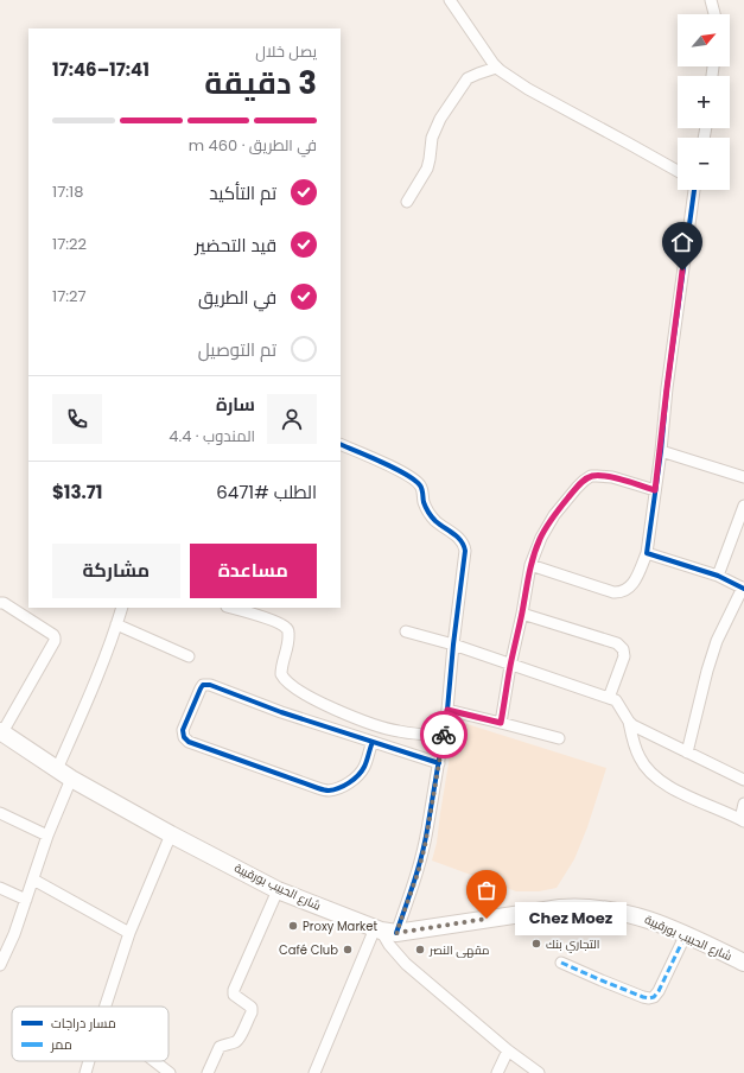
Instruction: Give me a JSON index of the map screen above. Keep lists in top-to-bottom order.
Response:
{
  "streets": {
    "main road": ["شارع الحبيب بورقيبة"]
  },
  "places": [
    "Chez Moez",
    "Proxy Market",
    "التجاري بنك",
    "Café Club",
    "مقهى النصر"
  ],
  "legend": ["مسار دراجات", "ممر"],
  "north": "top right",
  "page": {
    "map_buttons": ["+", "−"],
    "heading": ["3 دقيقة", "يصل خلال", "17:41–17:46"],
    "panel": [
      "سارة",
      "المندوب · 4.4",
      "الطلب #6471",
      "$13.71"
    ],
    "bar": "في الطريق · 460 m",
    "list": [
      ["تم التأكيد", "17:18"],
      ["قيد التحضير", "17:22"],
      ["في الطريق", "17:27"],
      "تم التوصيل"
    ],
    "buttons": ["مساعدة", "مشاركة"],
    "bubble": "Chez Moez"
  }
}
